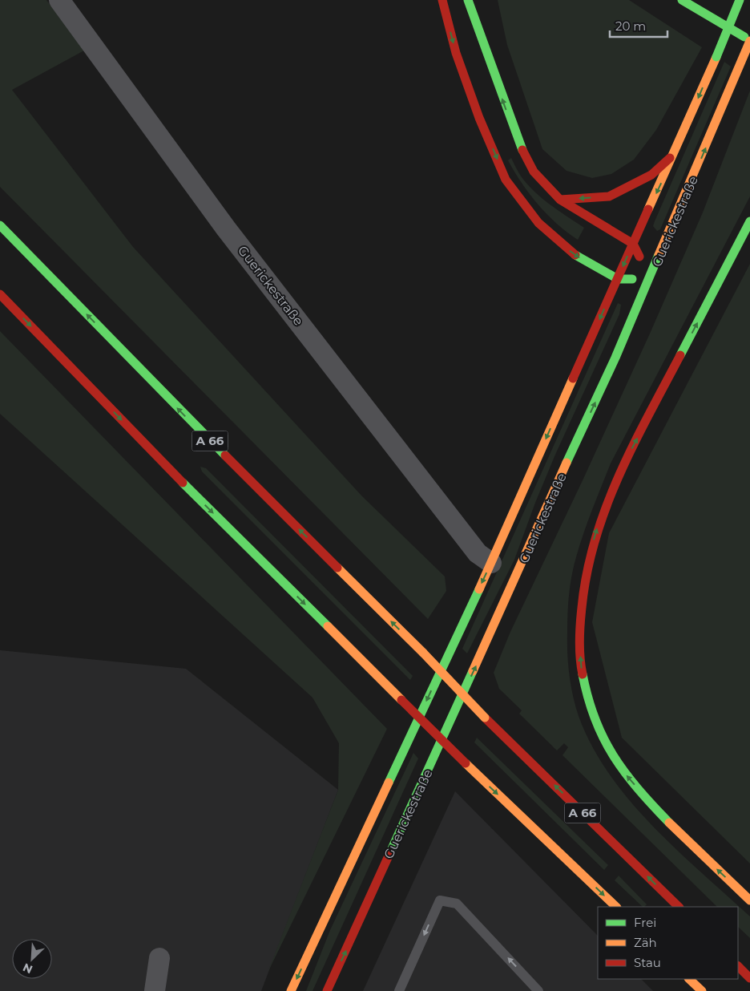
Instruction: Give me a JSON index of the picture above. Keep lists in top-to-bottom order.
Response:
{
  "streets": {
    "main road": ["Guerickestraße", "A 66"]
  },
  "legend": ["Frei", "Zäh", "Stau"],
  "scale_bar": "20 m",
  "north": "bottom left"
}
